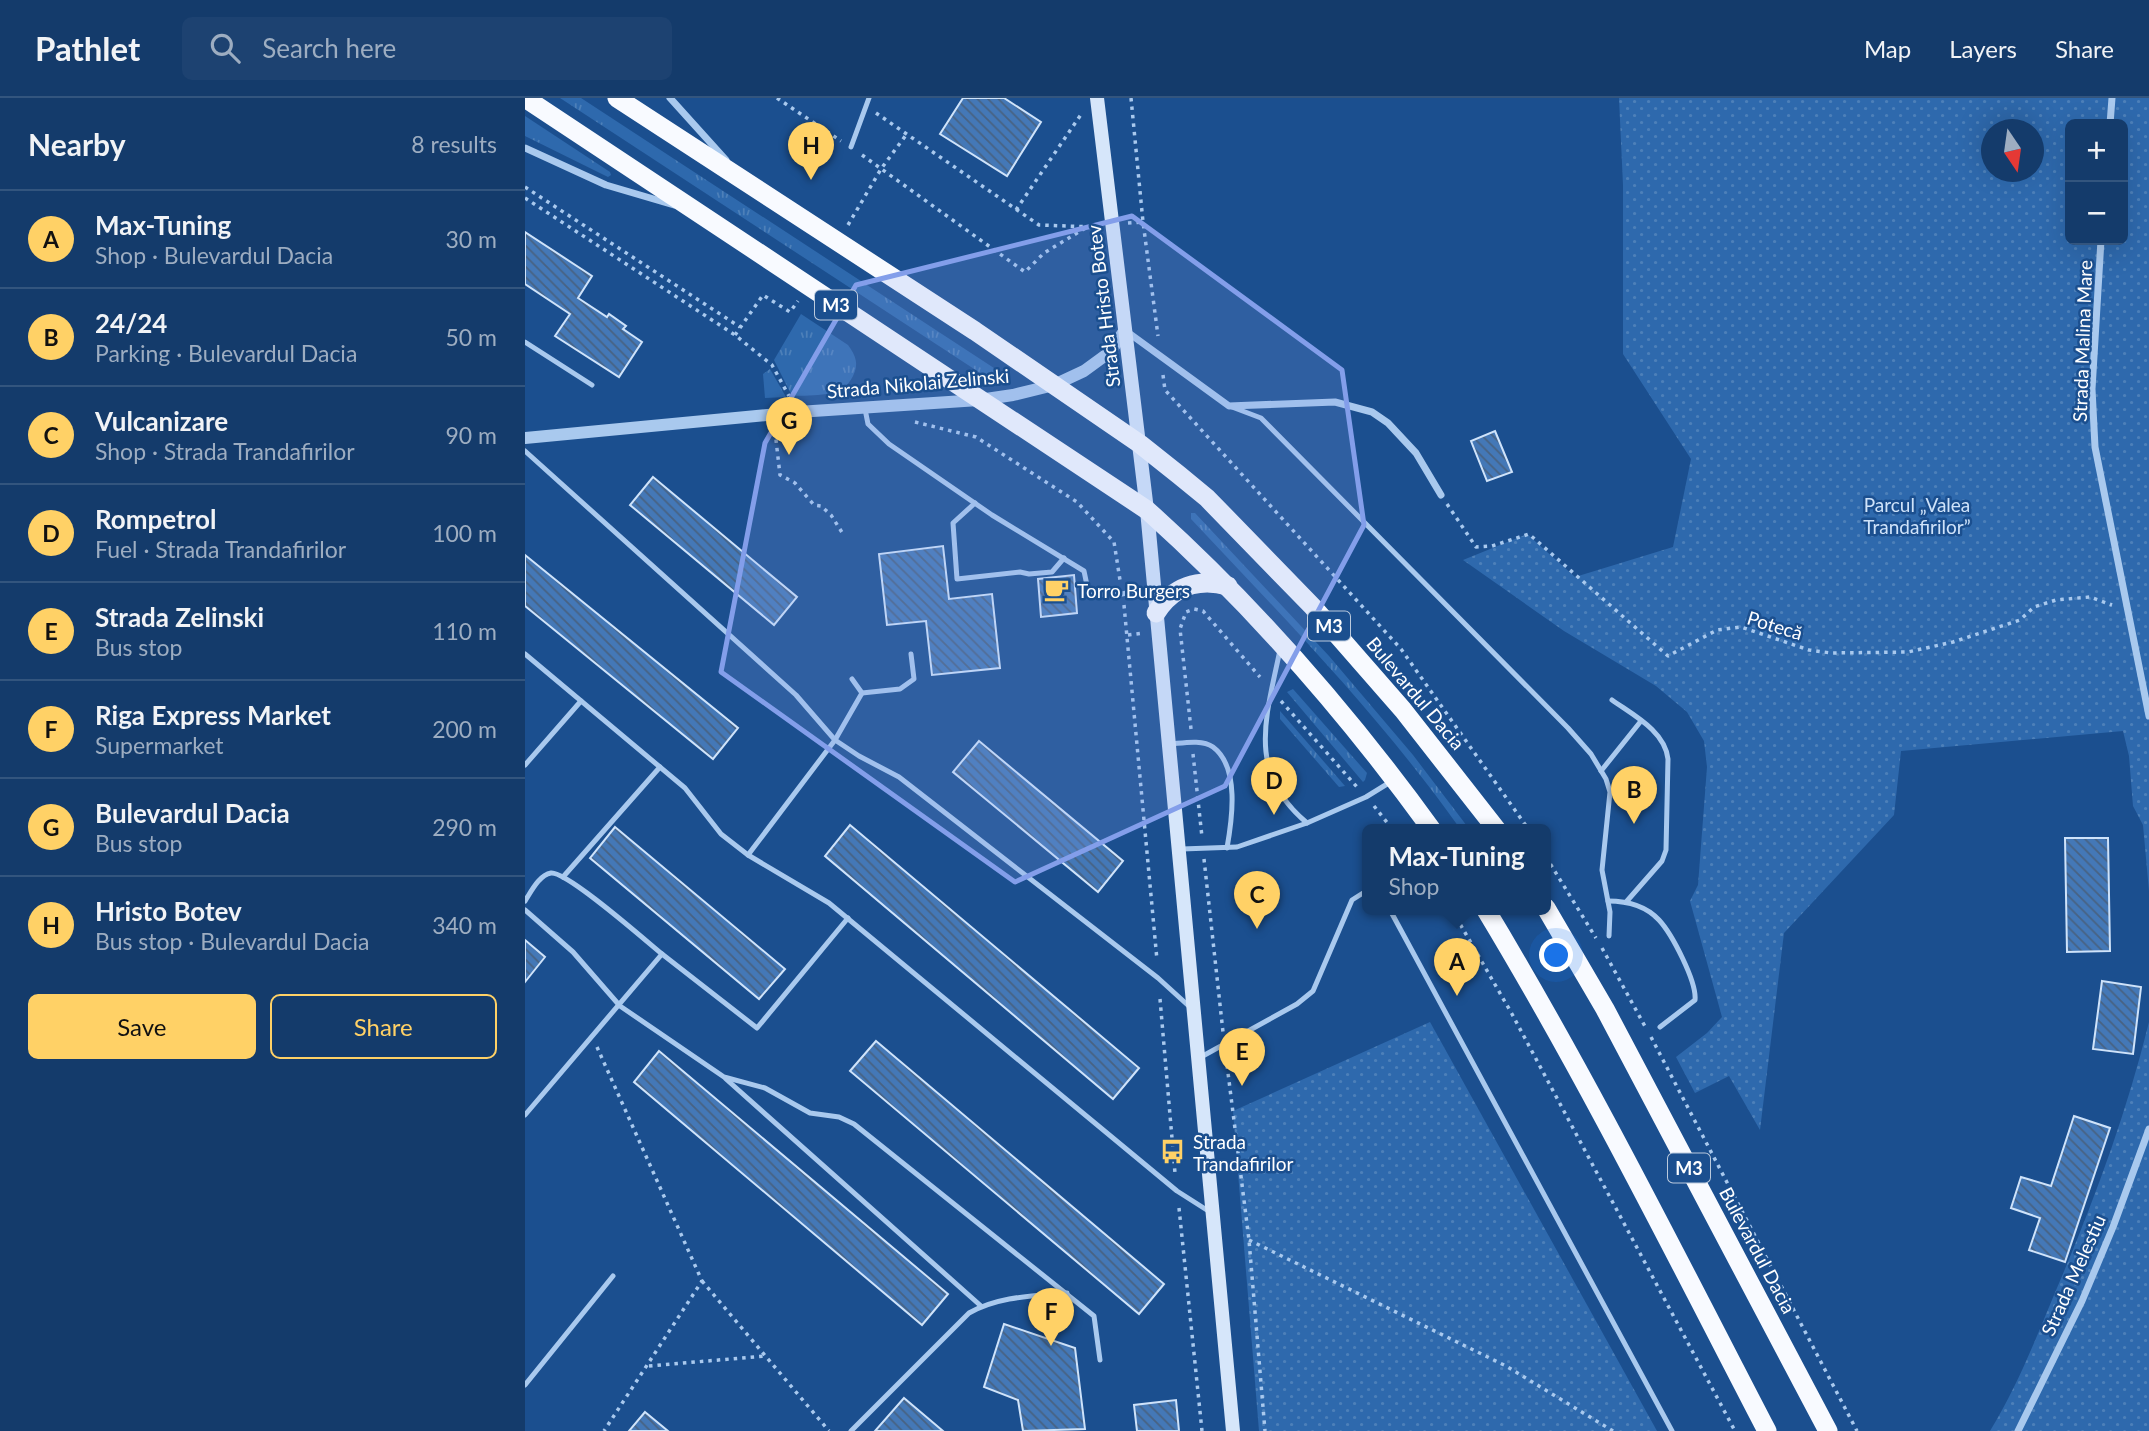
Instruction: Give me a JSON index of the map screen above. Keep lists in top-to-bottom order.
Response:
{
  "streets": {
    "highway": ["M3", "Bulevardul Dacia"],
    "main road": ["Strada Hristo Botev"],
    "street": ["Strada Malina Mare", "Strada Nikolai Zelinski", "Strada Melestiu"],
    "path": ["Potecă"]
  },
  "crossings": [
    ["M3", "Strada Hristo Botev"],
    ["M3", "Strada Nikolai Zelinski"],
    ["Strada Hristo Botev", "Strada Nikolai Zelinski"],
    ["Strada Hristo Botev", "Bulevardul Dacia"],
    ["Strada Malina Mare", "Potecă"],
    ["Strada Nikolai Zelinski", "Bulevardul Dacia"]
  ],
  "parks": ["Parcul „Valea Trandafirilor”"],
  "places": {
    "cafe": ["Torro Burgers"],
    "bus stop": ["Strada Trandafirilor"]
  },
  "north": "bottom",
  "page": {
    "header": "Pathlet",
    "search": "Search here",
    "nav": ["Map", "Layers", "Share"],
    "heading": ["Nearby", "8 results"],
    "map_buttons": ["+", "−"],
    "pins": [
      "H",
      "G",
      "D",
      "B",
      "C",
      "A",
      "E",
      "F"
    ],
    "list": [
      {
        "mark": "A",
        "name": "Max-Tuning",
        "note": "Shop · Bulevardul Dacia",
        "value": "30 m"
      },
      {
        "mark": "B",
        "name": "24/24",
        "note": "Parking · Bulevardul Dacia",
        "value": "50 m"
      },
      {
        "mark": "C",
        "name": "Vulcanizare",
        "note": "Shop · Strada Trandafirilor",
        "value": "90 m"
      },
      {
        "mark": "D",
        "name": "Rompetrol",
        "note": "Fuel · Strada Trandafirilor",
        "value": "100 m"
      },
      {
        "mark": "E",
        "name": "Strada Zelinski",
        "note": "Bus stop",
        "value": "110 m"
      },
      {
        "mark": "F",
        "name": "Riga Express Market",
        "note": "Supermarket",
        "value": "200 m"
      },
      {
        "mark": "G",
        "name": "Bulevardul Dacia",
        "note": "Bus stop",
        "value": "290 m"
      },
      {
        "mark": "H",
        "name": "Hristo Botev",
        "note": "Bus stop · Bulevardul Dacia",
        "value": "340 m"
      }
    ],
    "popup": ["Max-Tuning", "Shop"],
    "buttons": ["Save", "Share"]
  }
}
